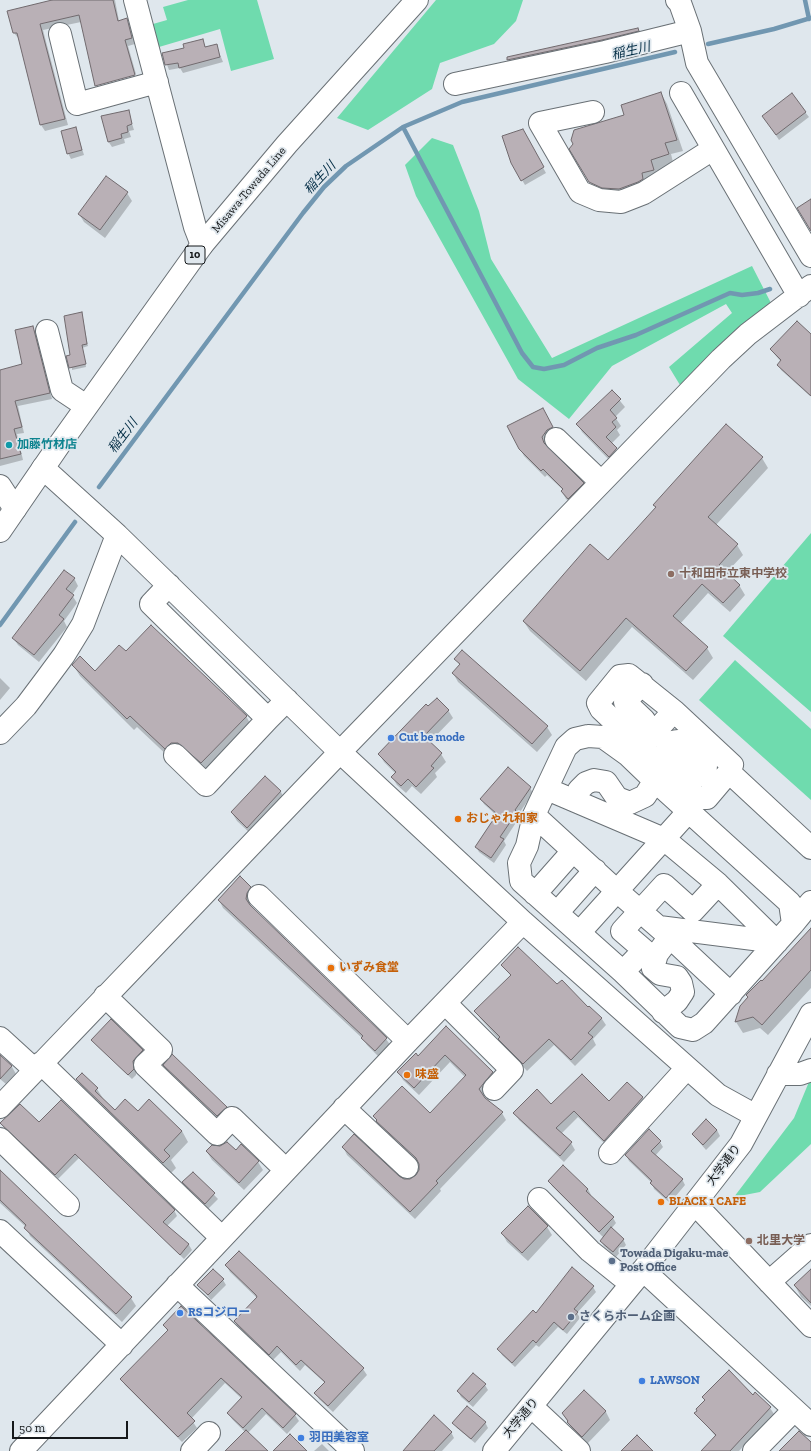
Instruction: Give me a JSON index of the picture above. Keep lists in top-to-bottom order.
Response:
{
  "streets": {
    "street": ["Misawa-Towada Line", "10", "大学通り"]
  },
  "water": ["稲生川"],
  "places": [
    "加藤竹材店",
    "十和田市立東中学校",
    "Cut be mode",
    "おじゃれ和家",
    "いずみ食堂",
    "味盛",
    "BLACK 1 CAFE",
    "北里大学",
    "Towada Digaku-mae Post Office",
    "RSコジロー",
    "さくらホーム企画",
    "LAWSON",
    "羽田美容室"
  ],
  "scale_bar": "50 m"
}
